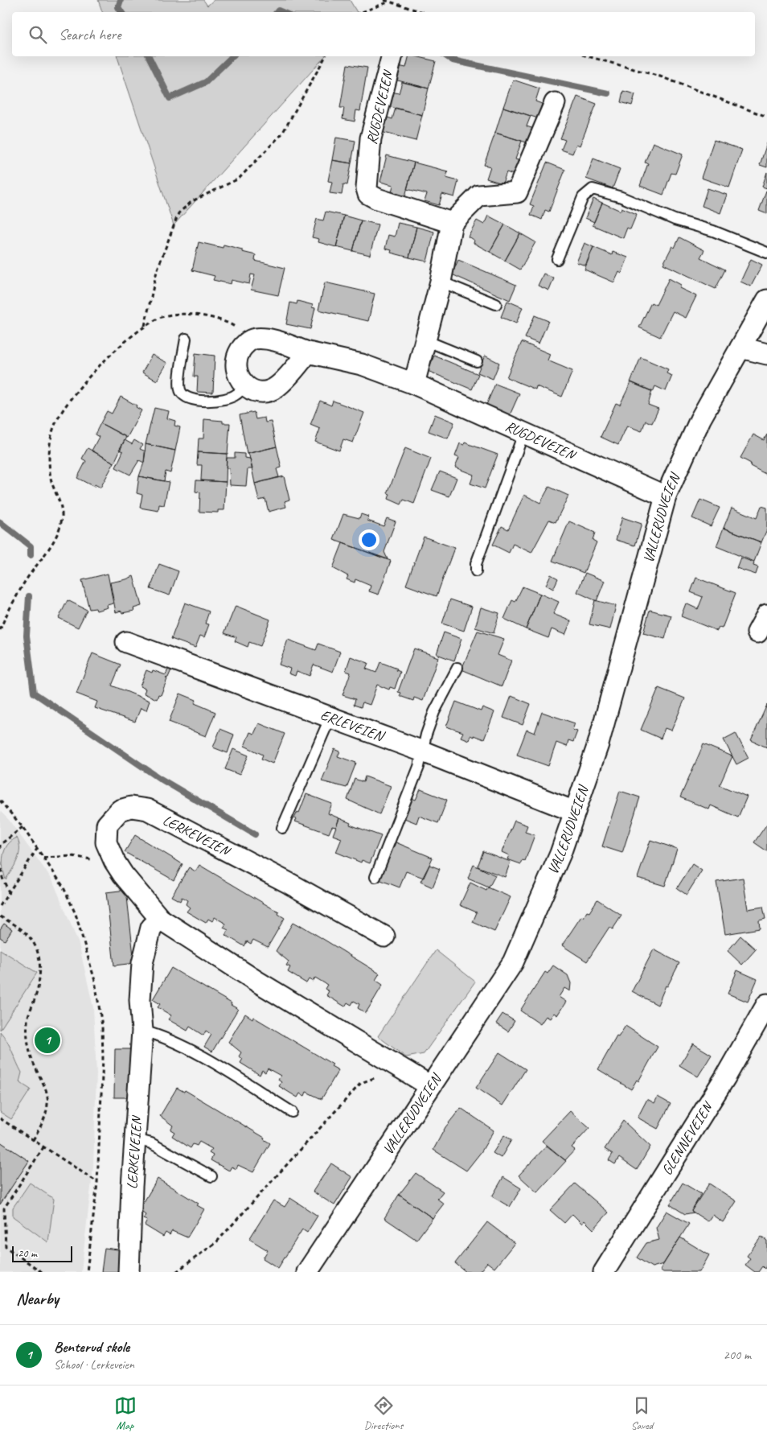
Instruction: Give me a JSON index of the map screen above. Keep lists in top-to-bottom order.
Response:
{
  "streets": {
    "street": [
      "RUGDEVEIEN",
      "VALLERUDVEIEN",
      "ERLEVEIEN",
      "LERKEVEIEN",
      "GLENNEVEIEN"
    ]
  },
  "crossings": [
    ["RUGDEVEIEN", "VALLERUDVEIEN"],
    ["VALLERUDVEIEN", "ERLEVEIEN"],
    ["VALLERUDVEIEN", "LERKEVEIEN"]
  ],
  "scale_bar": "20 m",
  "page": {
    "search": "Search here",
    "pins": "1",
    "scale": "20 m",
    "heading": "Nearby",
    "list": [
      {
        "mark": "1",
        "name": "Benterud skole",
        "note": "School · Lerkeveien",
        "value": "200 m"
      }
    ],
    "nav": ["Map", "Directions", "Saved"]
  }
}
